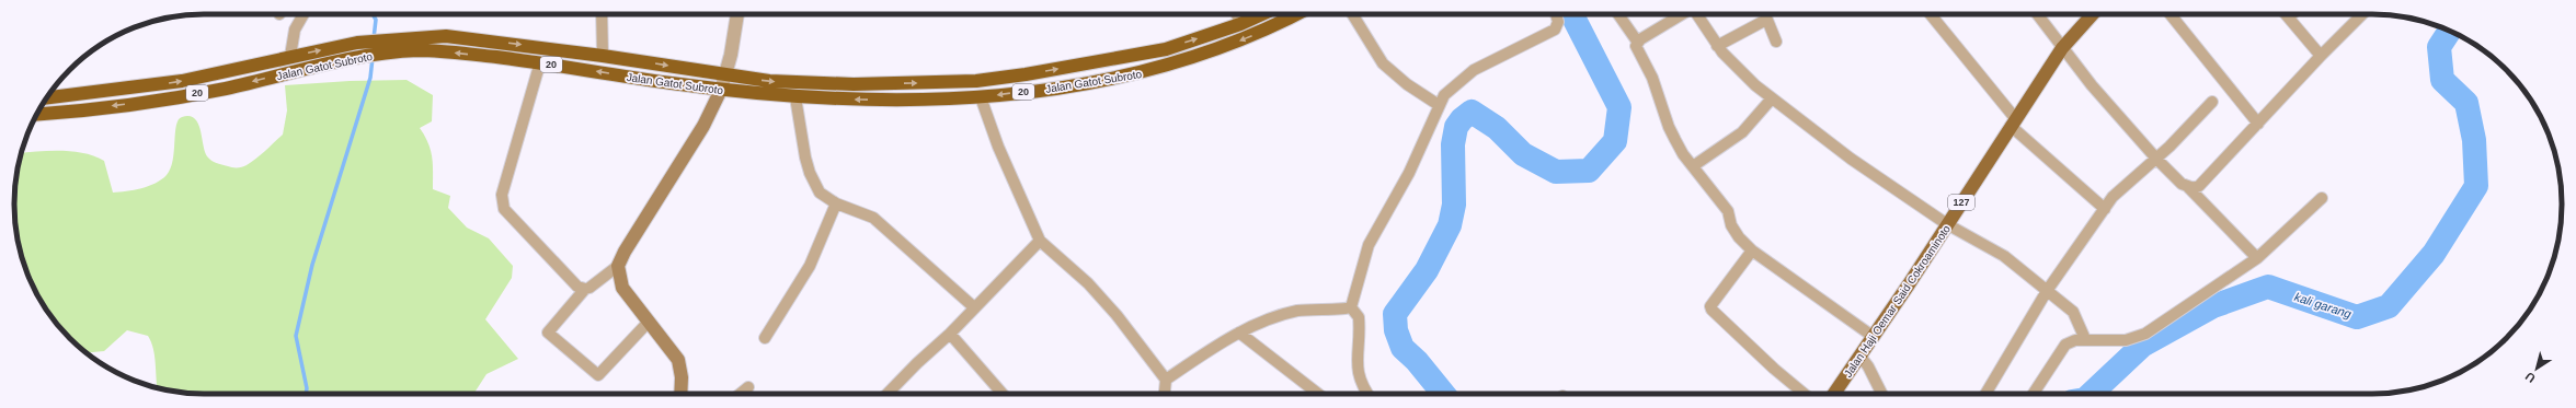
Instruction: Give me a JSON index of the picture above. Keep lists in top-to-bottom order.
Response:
{
  "streets": {
    "highway": ["20", "Jalan Gatot Subroto"],
    "main road": ["127", "Jalan Haji Oemar Said Cokroaminoto"]
  },
  "water": ["kali garang"],
  "north": "bottom left"
}
